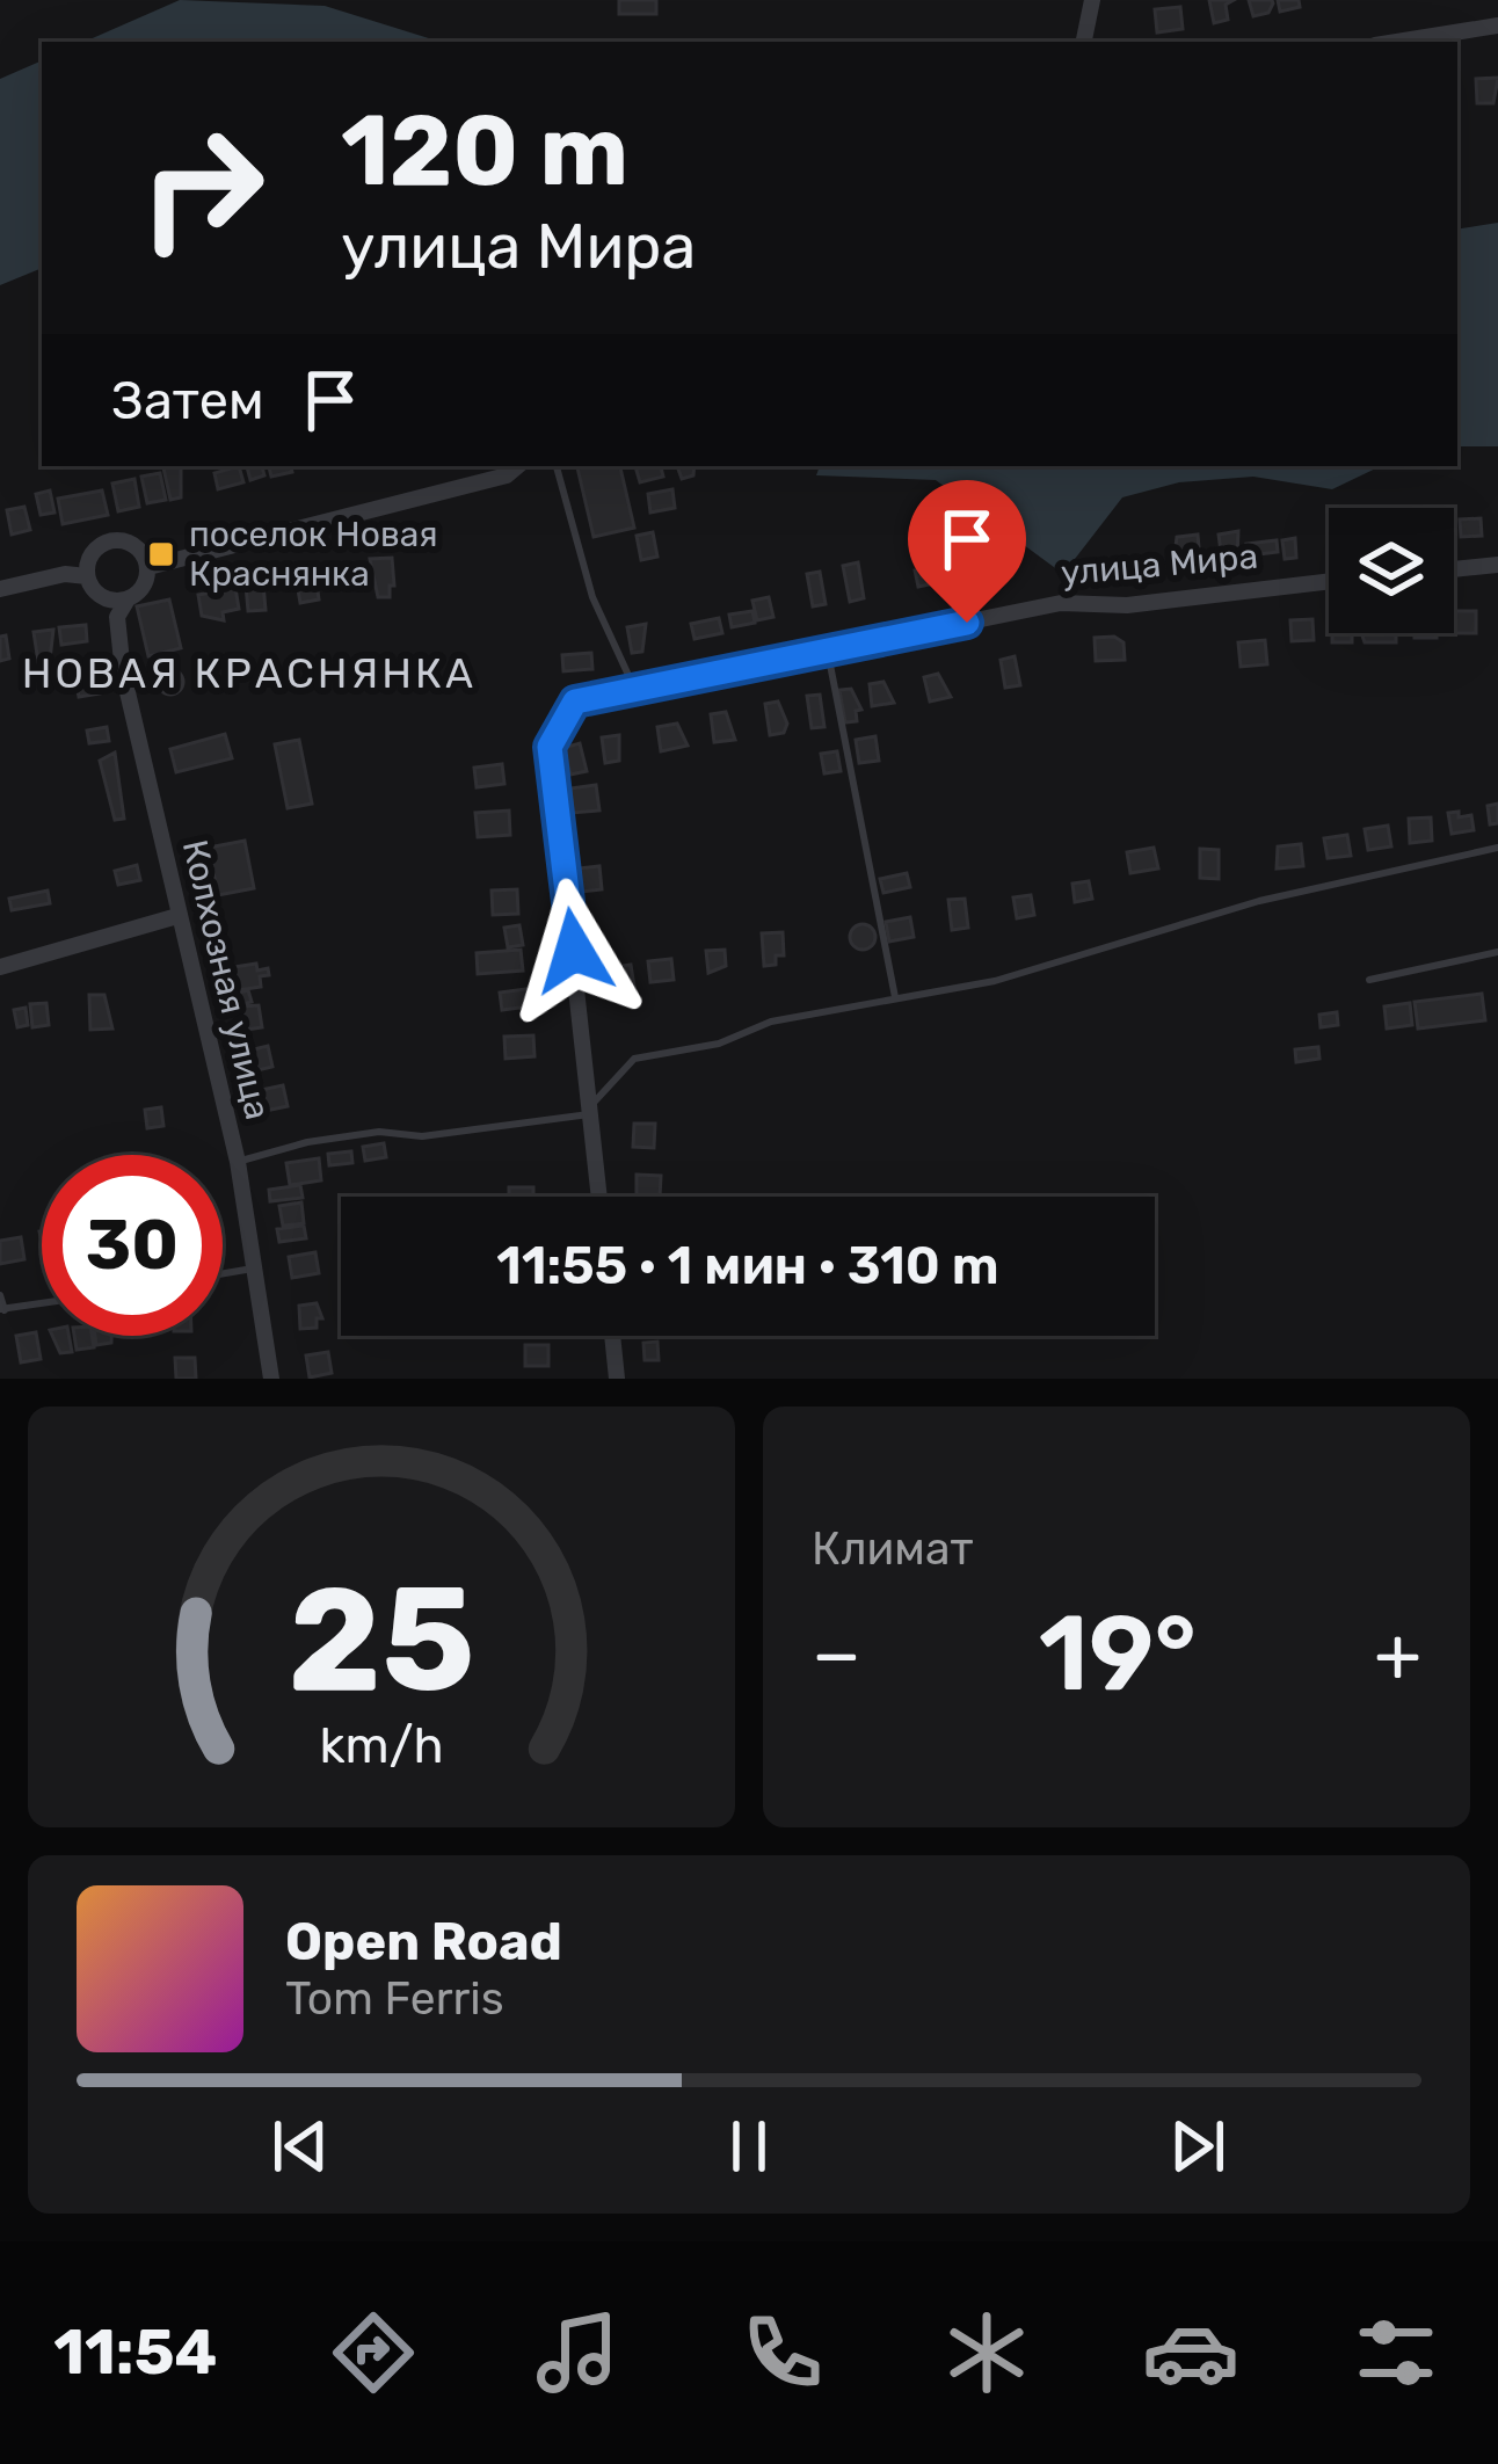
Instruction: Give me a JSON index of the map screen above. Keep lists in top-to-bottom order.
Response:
{
  "streets": {
    "street": ["улица Мира", "Колхозная улица"]
  },
  "districts": ["НОВАЯ КРАСНЯНКА"],
  "places": {
    "transit": ["поселок Новая Краснянка"]
  },
  "page": {
    "turn": ["120 m", "улица Мира"],
    "then": "Затем",
    "limit": "30",
    "trip": "11:55 · 1 мин · 310 m",
    "tile": "Климат",
    "heat": ["−", "19°", "+"],
    "song": ["Open Road", "Tom Ferris"],
    "tabs": "11:54",
    "gauge": ["25", "km/h"]
  }
}
